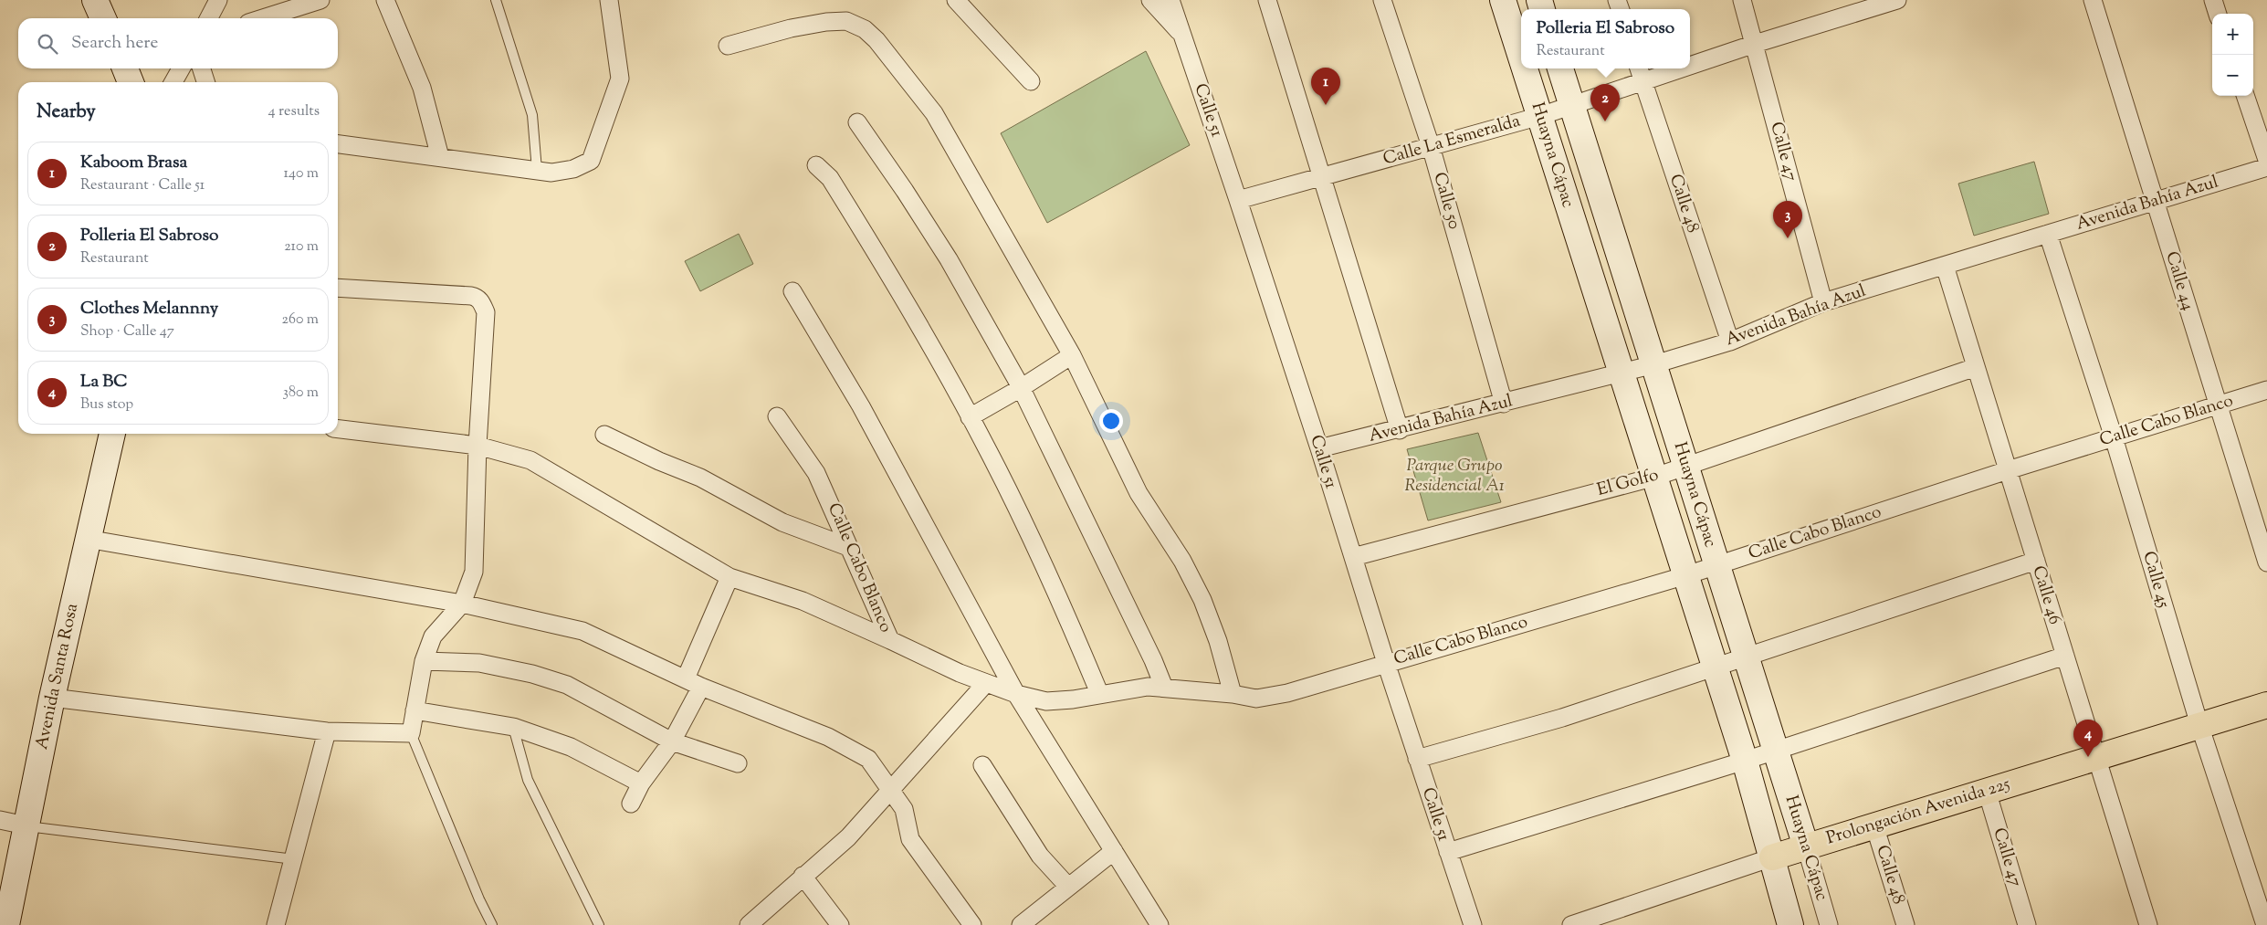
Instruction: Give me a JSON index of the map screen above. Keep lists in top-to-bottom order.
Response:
{
  "streets": {
    "main road": ["Huayna Cápac", "Avenida Santa Rosa", "Prolongación Avenida 225"],
    "street": [
      "Calle 51",
      "Calle La Esmeralda",
      "Calle 47",
      "Calle 50",
      "Calle 48",
      "Avenida Bahía Azul",
      "Calle 44",
      "Calle Cabo Blanco",
      "El Golfo",
      "Calle 45",
      "Calle 46"
    ]
  },
  "crossings": [
    ["Calle 51", "Calle La Esmeralda"],
    ["Calle 51", "Avenida Bahía Azul"],
    ["Calle 51", "Calle Cabo Blanco"],
    ["Calle 51", "El Golfo"],
    ["Calle La Esmeralda", "Calle 47"],
    ["Calle La Esmeralda", "Huayna Cápac"],
    ["Calle La Esmeralda", "Calle 50"],
    ["Calle La Esmeralda", "Calle 48"],
    ["Calle 47", "Avenida Bahía Azul"],
    ["Calle 47", "Prolongación Avenida 225"],
    ["Huayna Cápac", "Avenida Bahía Azul"],
    ["Huayna Cápac", "Calle Cabo Blanco"],
    ["Huayna Cápac", "El Golfo"],
    ["Huayna Cápac", "Prolongación Avenida 225"],
    ["Calle 50", "Avenida Bahía Azul"],
    ["Calle 48", "Avenida Bahía Azul"],
    ["Calle 48", "Prolongación Avenida 225"],
    ["Avenida Bahía Azul", "Calle 44"],
    ["Avenida Bahía Azul", "Calle 45"],
    ["Avenida Bahía Azul", "Calle 46"],
    ["Calle 44", "Calle Cabo Blanco"],
    ["Calle Cabo Blanco", "Calle 45"],
    ["Calle Cabo Blanco", "Calle 46"],
    ["El Golfo", "Calle 46"],
    ["Calle 45", "Prolongación Avenida 225"],
    ["Calle 46", "Prolongación Avenida 225"]
  ],
  "parks": ["Parque Grupo Residencial A1"],
  "page": {
    "popup": ["Polleria El Sabroso", "Restaurant"],
    "map_buttons": ["+", "−"],
    "search": "Search here",
    "pins": [
      "1",
      "2",
      "3",
      "4"
    ],
    "heading": ["Nearby", "4 results"],
    "list": [
      {
        "mark": "1",
        "name": "Kaboom Brasa",
        "note": "Restaurant · Calle 51",
        "value": "140 m"
      },
      {
        "mark": "2",
        "name": "Polleria El Sabroso",
        "note": "Restaurant",
        "value": "210 m"
      },
      {
        "mark": "3",
        "name": "Clothes Melannny",
        "note": "Shop · Calle 47",
        "value": "260 m"
      },
      {
        "mark": "4",
        "name": "La BC",
        "note": "Bus stop",
        "value": "380 m"
      }
    ]
  }
}
